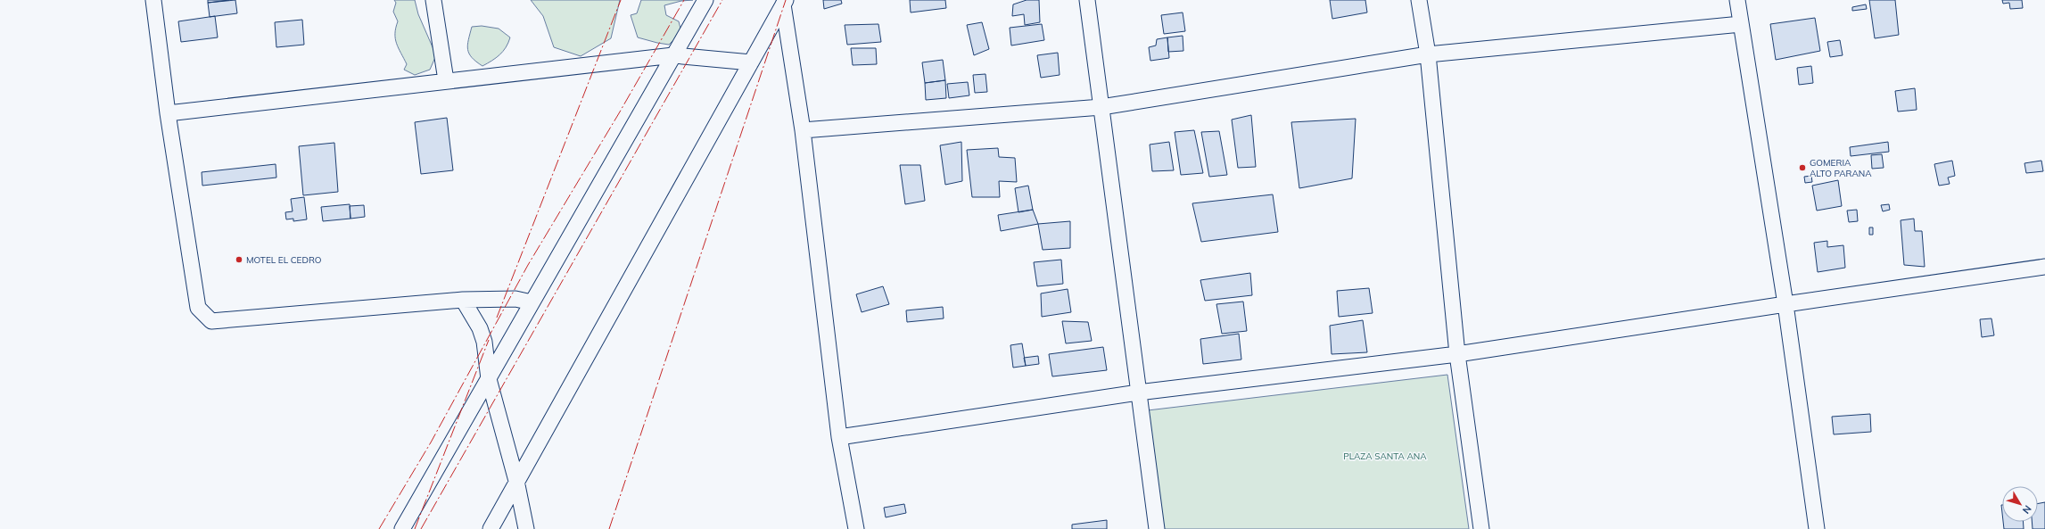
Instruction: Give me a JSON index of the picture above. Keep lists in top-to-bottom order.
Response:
{
  "parks": ["PLAZA SANTA ANA"],
  "places": ["GOMERIA ALTO PARANA", "MOTEL EL CEDRO"],
  "north": "bottom right"
}
